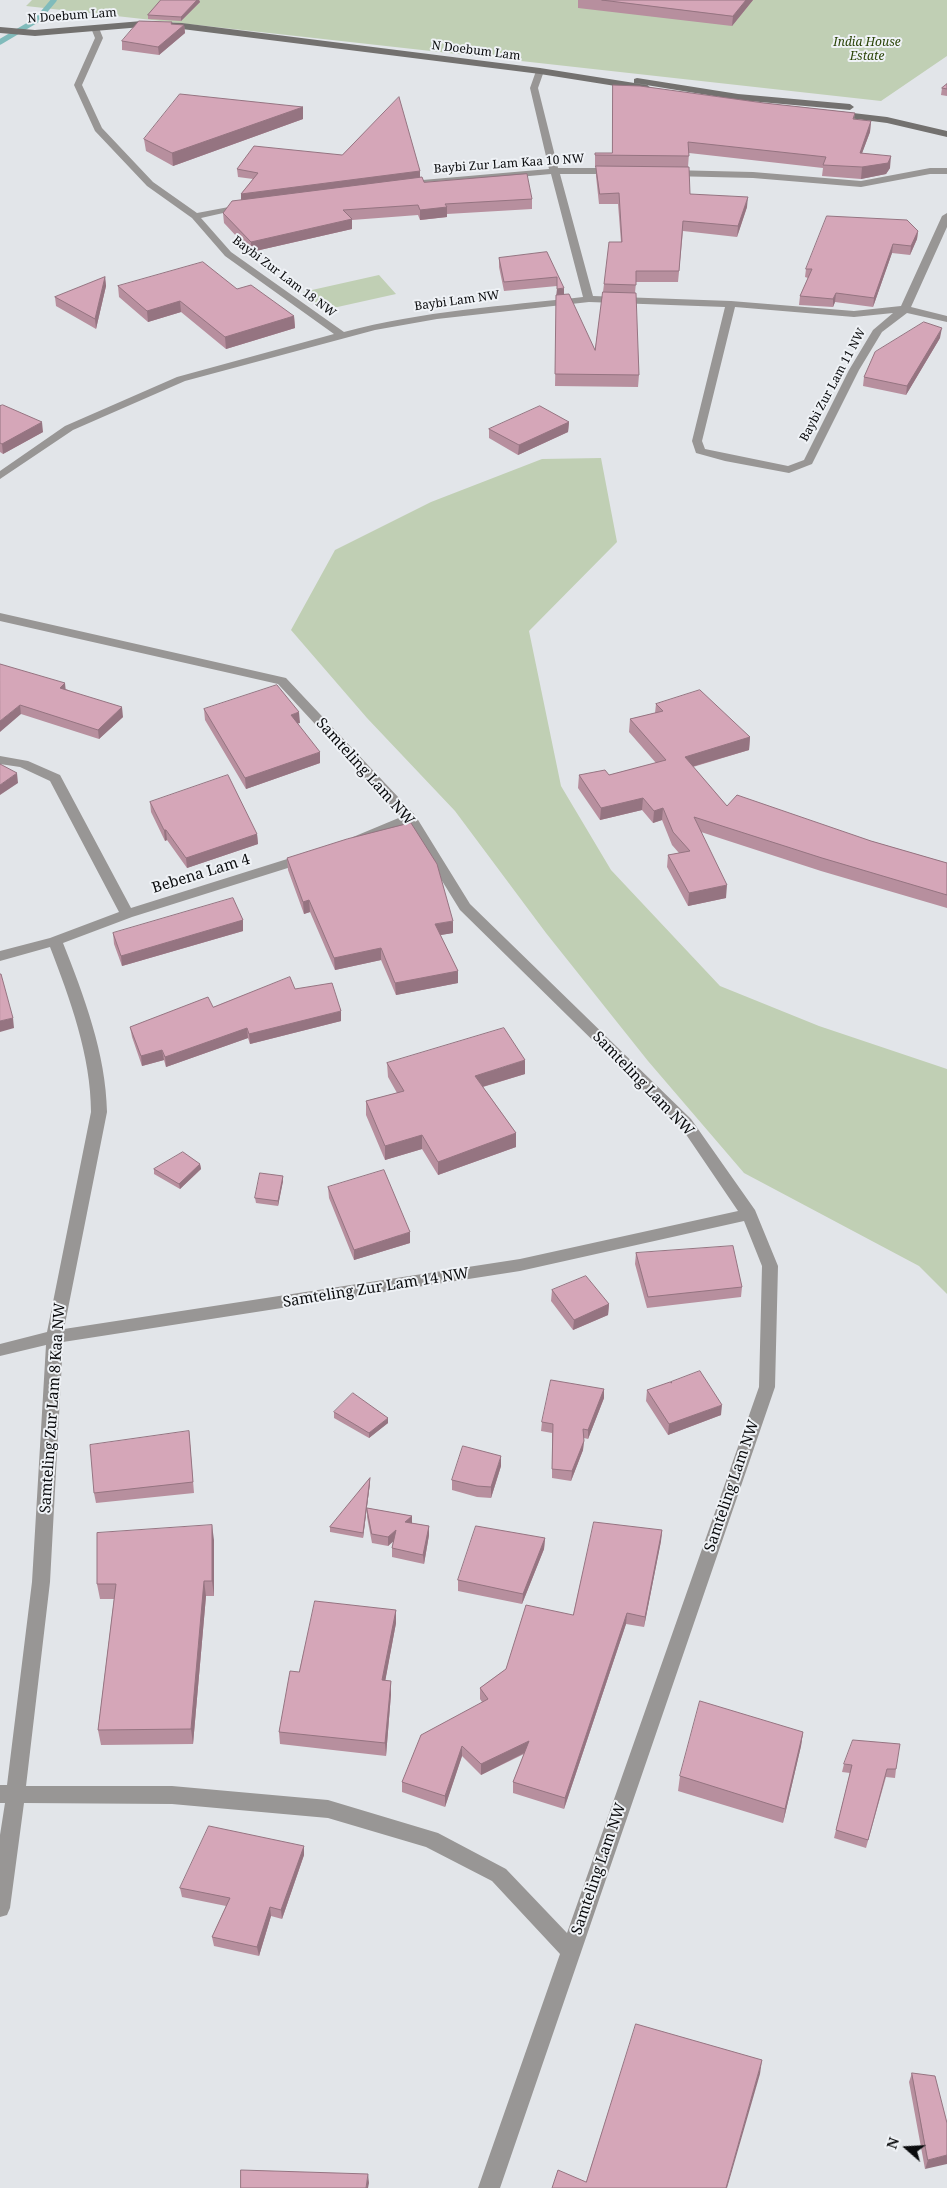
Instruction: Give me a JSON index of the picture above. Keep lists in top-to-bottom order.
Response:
{
  "streets": {
    "main road": ["N Doebum Lam"],
    "street": [
      "Baybi Zur Lam Kaa 10 NW",
      "Baybi Zur Lam 18 NW",
      "Baybi Lam NW",
      "Baybi Zur Lam 11 NW",
      "Samteling Lam NW",
      "Bebena Lam 4",
      "Samteling Zur Lam 14 NW",
      "Samteling Zur Lam 8 Kaa NW"
    ]
  },
  "crossings": [
    ["N Doebum Lam", "Baybi Zur Lam 18 NW"],
    ["Baybi Zur Lam 18 NW", "Baybi Lam NW"],
    ["Baybi Lam NW", "Baybi Zur Lam 11 NW"],
    ["Samteling Lam NW", "Samteling Zur Lam 14 NW"],
    ["Bebena Lam 4", "Samteling Zur Lam 8 Kaa NW"],
    ["Samteling Zur Lam 14 NW", "Samteling Zur Lam 8 Kaa NW"]
  ],
  "parks": ["India House Estate"],
  "north": "left"
}
